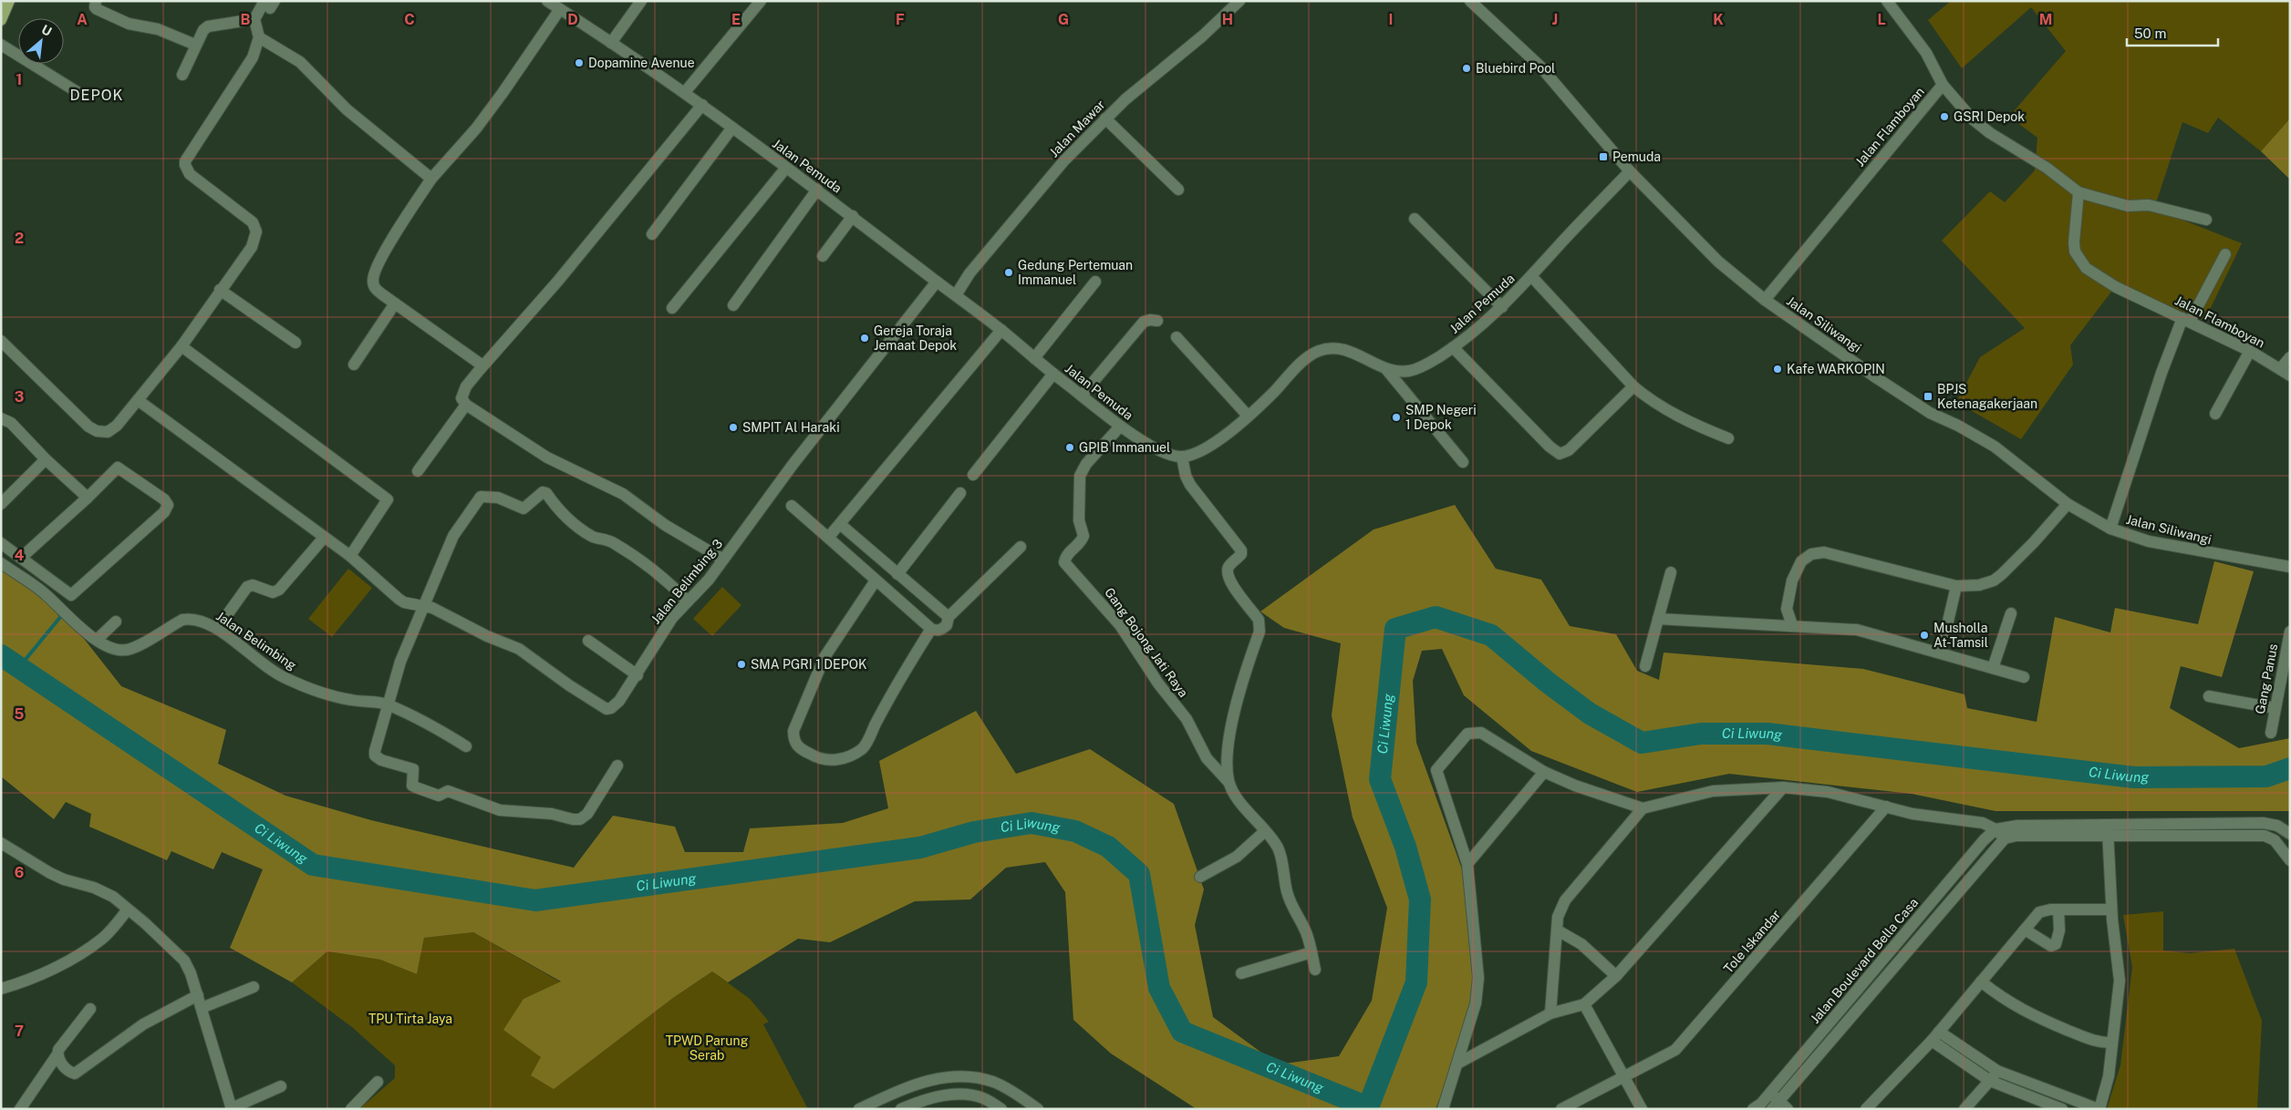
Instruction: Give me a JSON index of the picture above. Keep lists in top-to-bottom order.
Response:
{
  "streets": {
    "street": [
      "Jalan Flamboyan",
      "Jalan Mawar",
      "Jalan Pemuda",
      "Jalan Siliwangi",
      "Jalan Belimbing 3",
      "Jalan Belimbing",
      "Gang Bojong Jati Raya",
      "Gang Panus",
      "Tole Iskandar",
      "Jalan Boulevard Bella Casa"
    ]
  },
  "crossings": [
    ["Jalan Flamboyan", "Jalan Siliwangi"],
    ["Jalan Mawar", "Jalan Pemuda"],
    ["Jalan Pemuda", "Jalan Siliwangi"],
    ["Jalan Pemuda", "Jalan Belimbing 3"],
    ["Jalan Pemuda", "Gang Bojong Jati Raya"]
  ],
  "districts": ["DEPOK"],
  "water": ["Ci Liwung"],
  "parks": ["TPU Tirta Jaya", "TPWD Parung Serab"],
  "places": {
    "other": [
      "Dopamine Avenue",
      "Bluebird Pool",
      "GSRI Depok",
      "Gedung Pertemuan Immanuel",
      "Gereja Toraja Jemaat Depok",
      "Kafe WARKOPIN",
      "SMP Negeri 1 Depok",
      "SMPIT Al Haraki",
      "GPIB Immanuel",
      "Musholla At-Tamsil",
      "SMA PGRI 1 DEPOK"
    ],
    "transit": ["Pemuda", "BPJS Ketenagakerjaan"]
  },
  "scale_bar": "50 m",
  "north": "top right",
  "grid": {
    "columns": [
      "A",
      "B",
      "C",
      "D",
      "E",
      "F",
      "G",
      "H",
      "I",
      "J",
      "K",
      "L",
      "M"
    ],
    "rows": [
      "1",
      "2",
      "3",
      "4",
      "5",
      "6",
      "7"
    ]
  }
}
